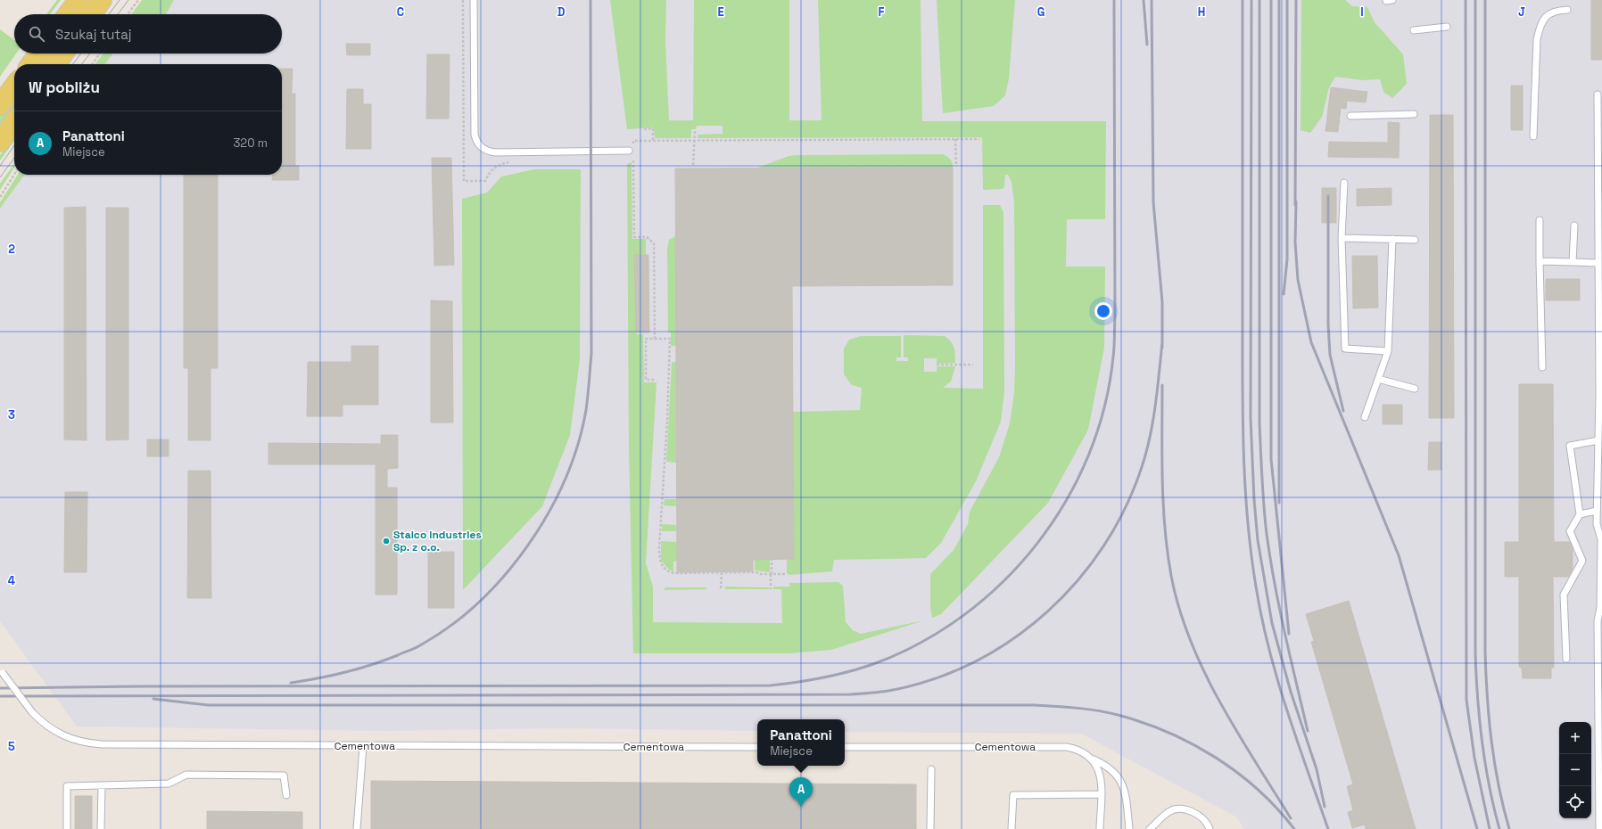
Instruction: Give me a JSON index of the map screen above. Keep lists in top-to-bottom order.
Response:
{
  "streets": {
    "lane": ["Cementowa"]
  },
  "places": ["Stalco Industries Sp. z o.o."],
  "page": {
    "search": "Szukaj tutaj",
    "heading": "W pobliżu",
    "list": [
      {
        "mark": "A",
        "name": "Panattoni",
        "note": "Miejsce",
        "value": "320 m"
      }
    ],
    "popup": ["Panattoni", "Miejsce"],
    "map_buttons": ["+", "−"],
    "pins": "A"
  },
  "grid": {
    "columns": [
      "C",
      "D",
      "E",
      "F",
      "G",
      "H",
      "I",
      "J"
    ],
    "rows": [
      "2",
      "3",
      "4",
      "5"
    ]
  }
}
